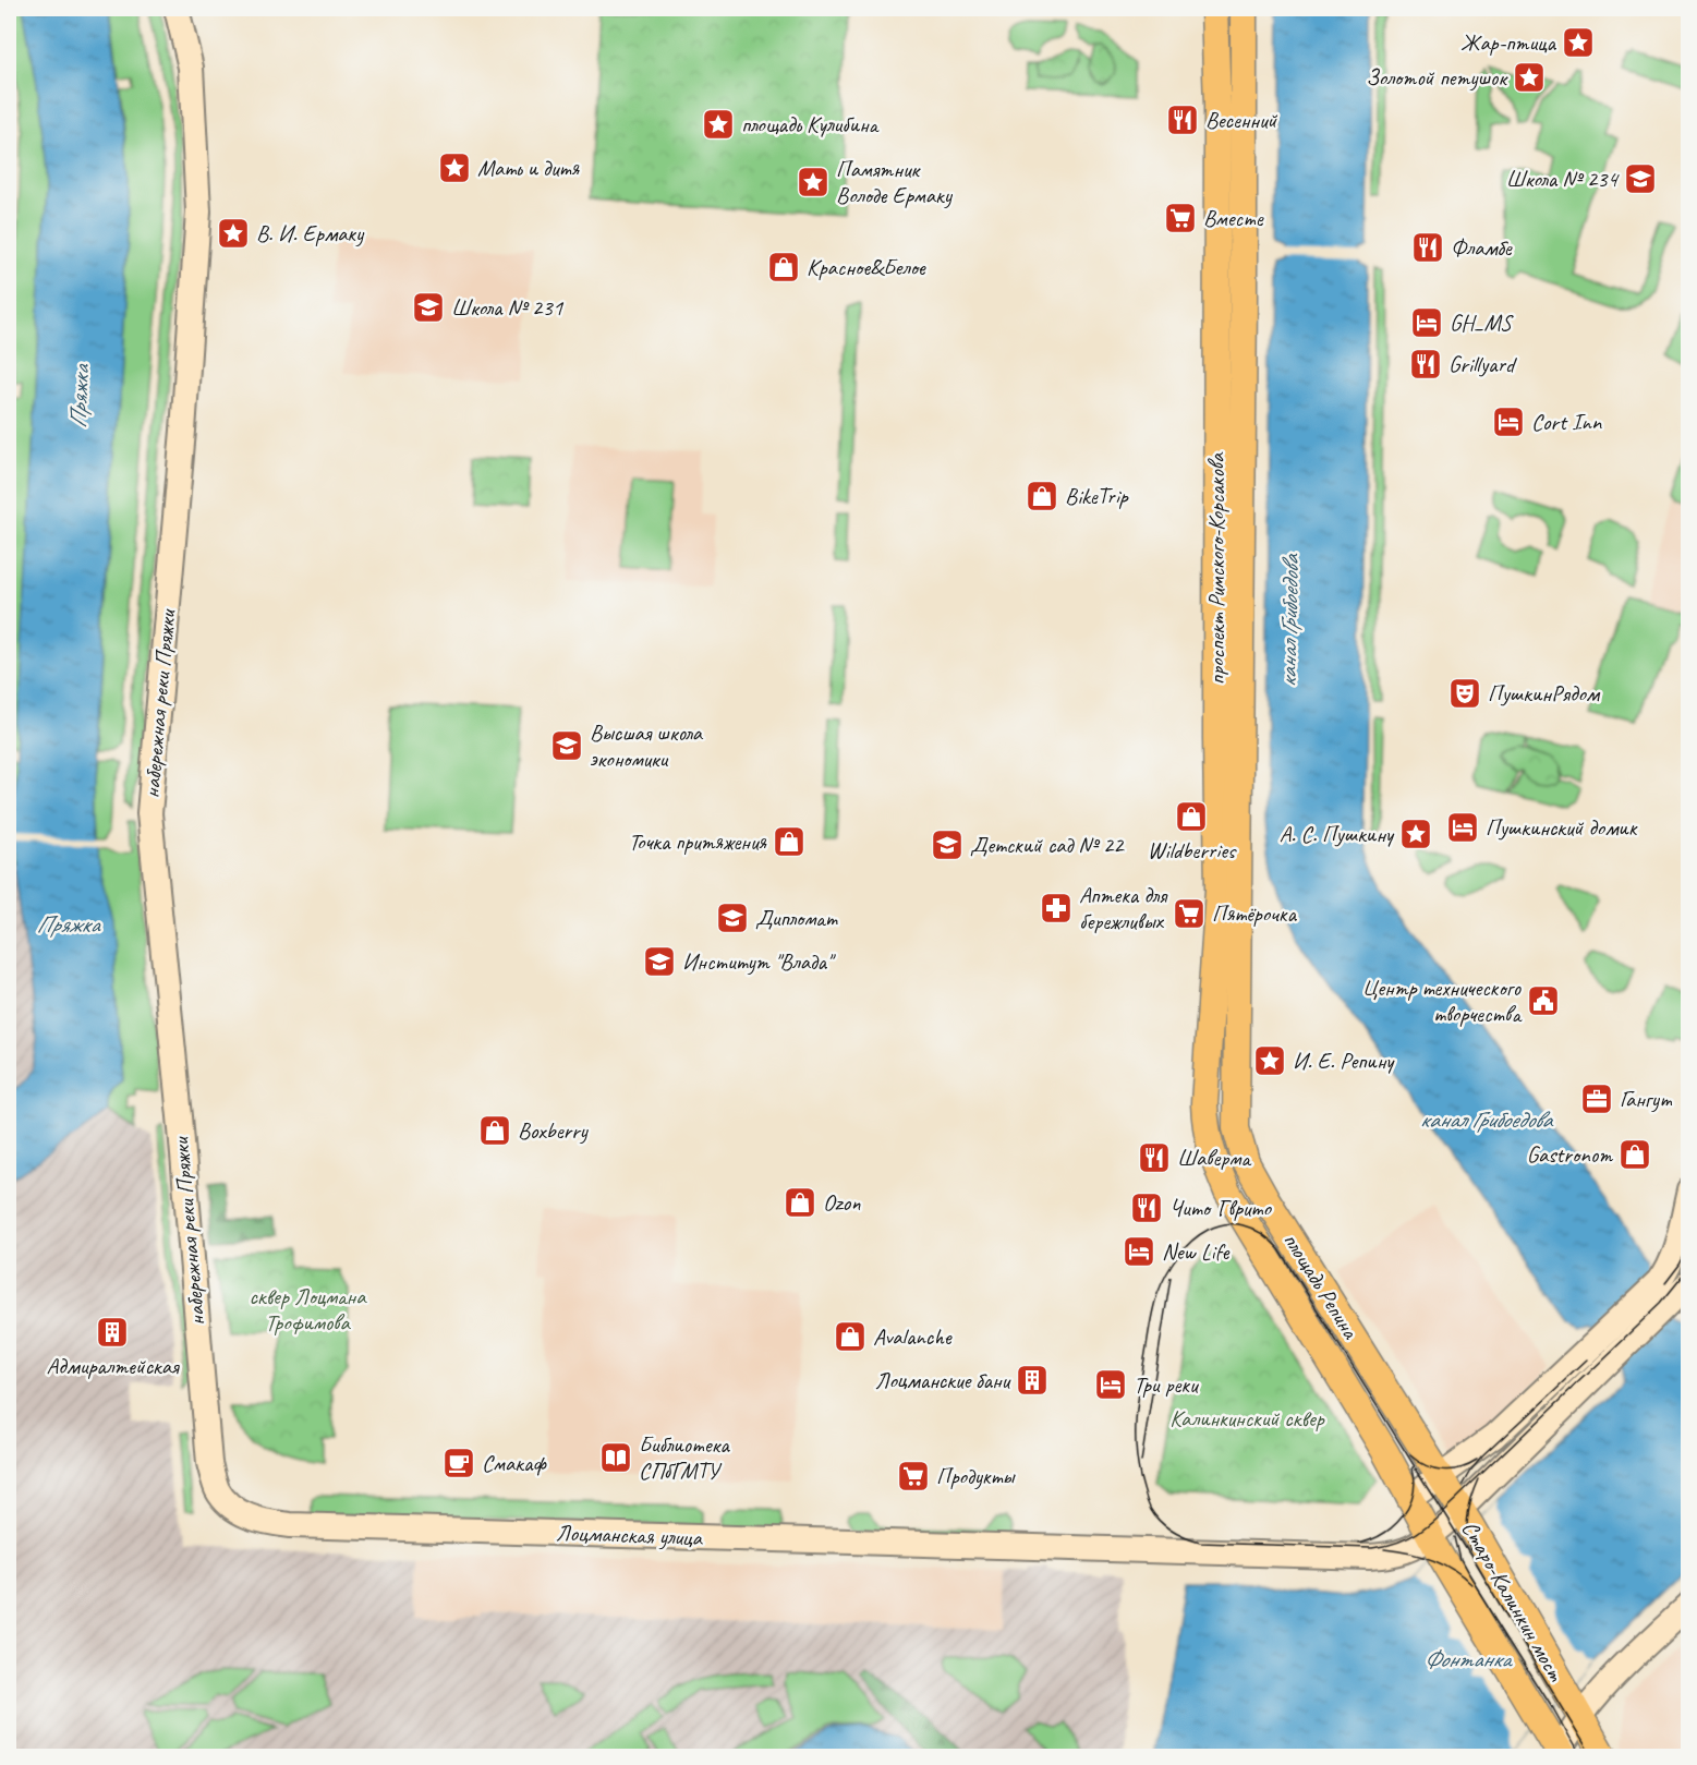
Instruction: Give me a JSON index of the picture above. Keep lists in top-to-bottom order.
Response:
{
  "streets": {
    "main road": [
      "проспект Римского-Корсакова",
      "набережная реки Пряжки",
      "площадь Репина",
      "Лоцманская улица",
      "Старо-Калинкин мост"
    ]
  },
  "crossings": [
    ["проспект Римского-Корсакова", "площадь Репина"],
    ["набережная реки Пряжки", "Лоцманская улица"],
    ["площадь Репина", "Лоцманская улица"],
    ["площадь Репина", "Старо-Калинкин мост"],
    ["Лоцманская улица", "Старо-Калинкин мост"]
  ],
  "water": ["Пряжка", "канал Грибоедова", "Фонтанка"],
  "parks": ["сквер Лоцмана Трофимова", "Калинкинский сквер"],
  "places": {
    "place": [
      "Жар-птица",
      "Золотой петушок",
      "площадь Кулибина",
      "Мать и дитя",
      "Памятник Володе Ермаку",
      "В. И. Ермаку",
      "А. С. Пушкину",
      "И. Е. Репину"
    ],
    "restaurant": [
      "Весенний",
      "Фламбе",
      "Grillyard",
      "Шаверма",
      "Чито Гврито"
    ],
    "school or university": [
      "Школа № 234",
      "Школа № 231",
      "Высшая школа экономики",
      "Детский сад № 22",
      "Дипломат",
      "Институт \"Влада\""
    ],
    "supermarket": ["Вместе", "Пятёрочка", "Продукты"],
    "shop": [
      "Красное&Белое",
      "BikeTrip",
      "Wildberries",
      "Точка притяжения",
      "Boxberry",
      "Gastronom",
      "Ozon",
      "Avalanche"
    ],
    "hotel": [
      "GH_MS",
      "Cort Inn",
      "Пушкинский домик",
      "New Life",
      "Три реки"
    ],
    "theatre": ["ПушкинРядом"],
    "pharmacy": ["Аптека для бережливых"],
    "public building": ["Центр технического творчества"],
    "office": ["Гангут"],
    "building": ["Адмиралтейская", "Лоцманские бани"],
    "library": ["Библиотека СПбГМТУ"],
    "cafe": ["Смакаф"]
  }
}
